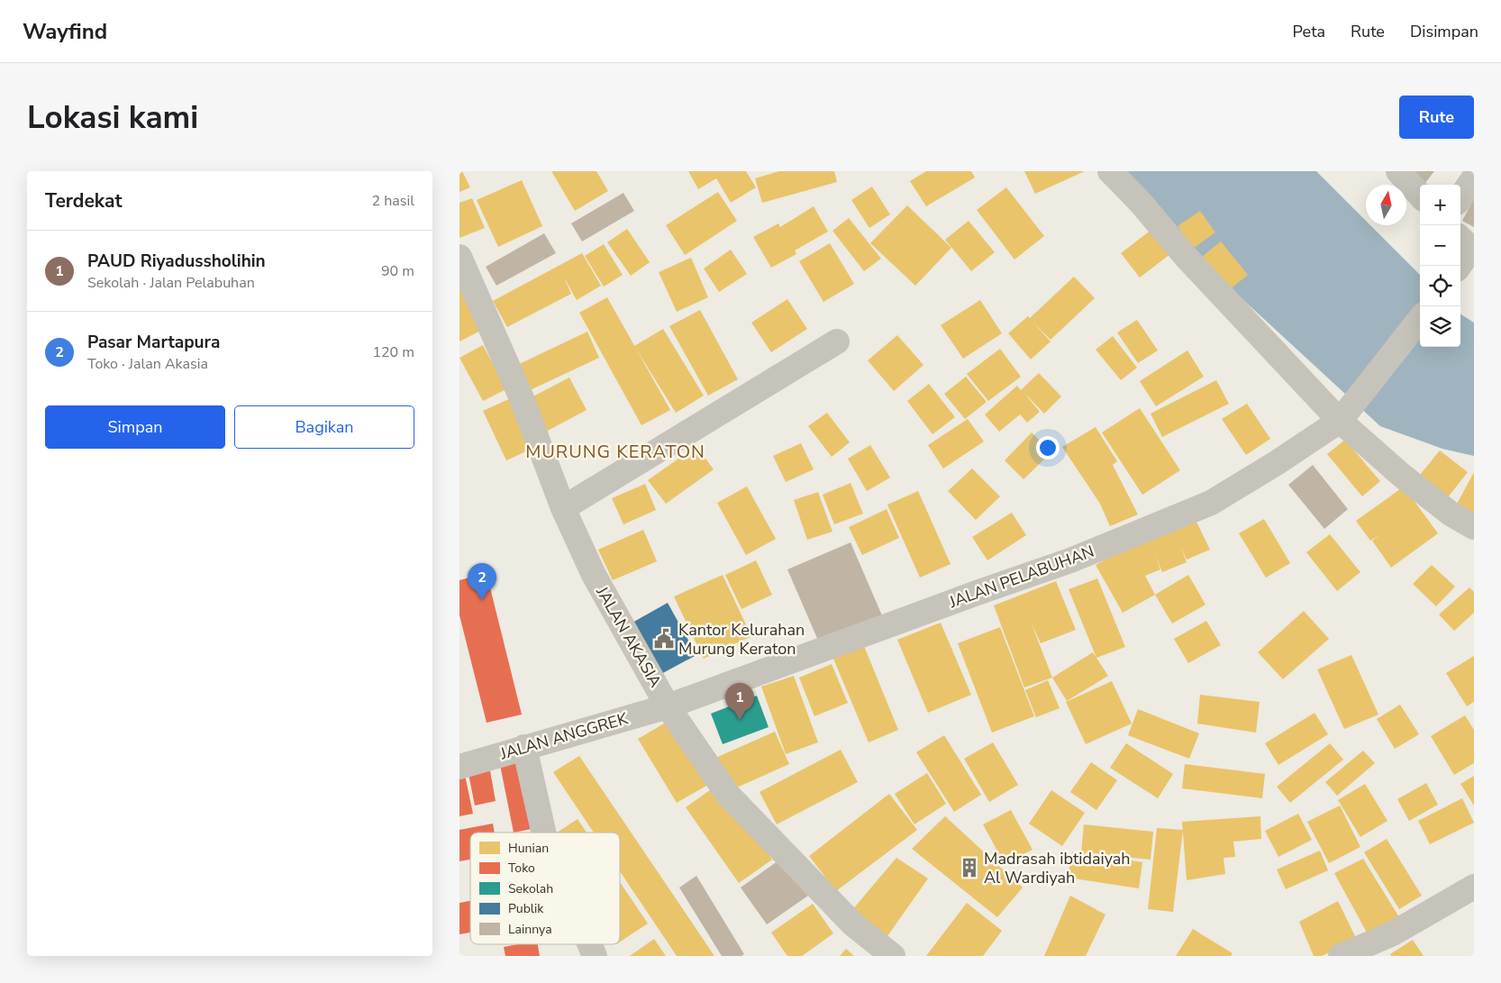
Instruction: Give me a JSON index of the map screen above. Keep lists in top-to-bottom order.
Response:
{
  "streets": {
    "street": ["JALAN PELABUHAN", "JALAN AKASIA", "JALAN ANGGREK"]
  },
  "crossings": [
    ["JALAN PELABUHAN", "JALAN AKASIA"],
    ["JALAN PELABUHAN", "JALAN ANGGREK"],
    ["JALAN AKASIA", "JALAN ANGGREK"]
  ],
  "districts": ["MURUNG KERATON"],
  "places": {
    "public building": ["Kantor Kelurahan Murung Keraton"],
    "building": ["Madrasah ibtidaiyah Al Wardiyah"]
  },
  "legend": [
    "Hunian",
    "Toko",
    "Sekolah",
    "Publik",
    "Lainnya"
  ],
  "north": "top",
  "page": {
    "header": "Wayfind",
    "nav": ["Peta", "Rute", "Disimpan"],
    "buttons": [
      "Rute",
      ["Simpan", "Bagikan"]
    ],
    "title": "Lokasi kami",
    "heading": ["Terdekat", "2 hasil"],
    "map_buttons": ["+", "−"],
    "list": [
      {
        "mark": "1",
        "name": "PAUD Riyadussholihin",
        "note": "Sekolah · Jalan Pelabuhan",
        "value": "90 m"
      },
      {
        "mark": "2",
        "name": "Pasar Martapura",
        "note": "Toko · Jalan Akasia",
        "value": "120 m"
      }
    ],
    "pins": ["2", "1"]
  }
}
